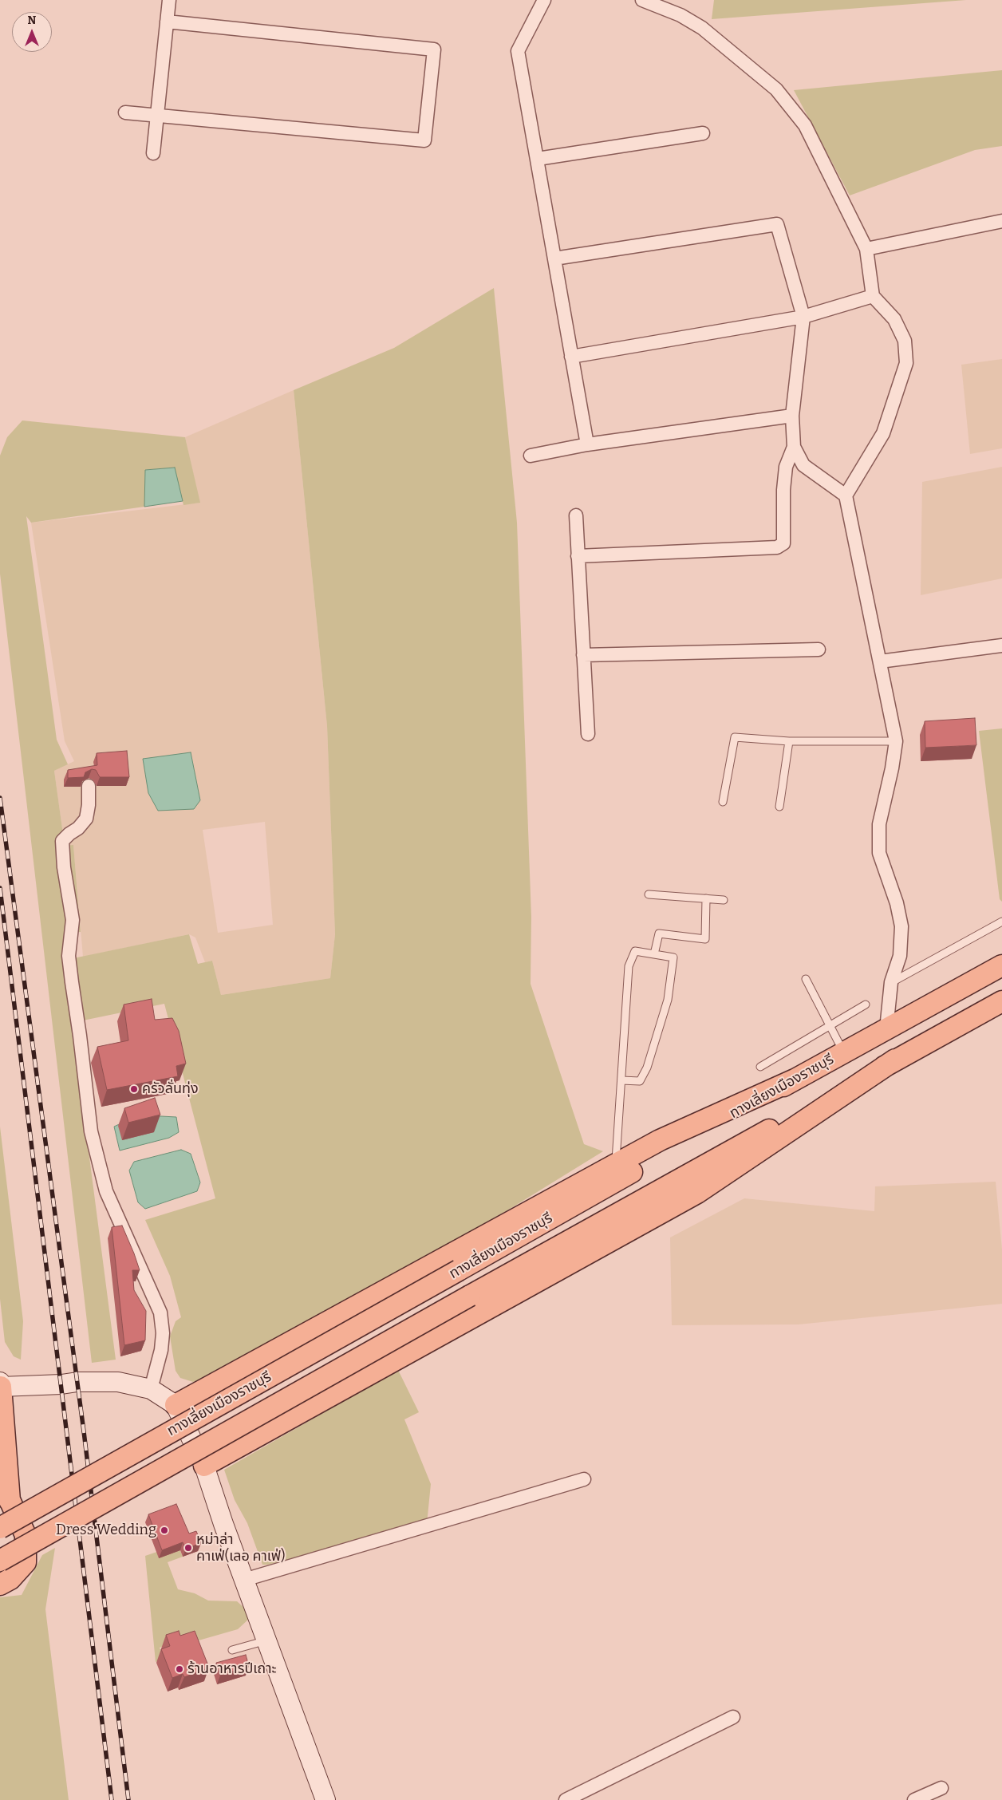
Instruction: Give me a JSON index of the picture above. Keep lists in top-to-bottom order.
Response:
{
  "streets": {
    "main road": ["ทางเลี่ยงเมืองราชบุรี"]
  },
  "places": [
    "ครัวลั่นทุ่ง",
    "Dress Wedding",
    "หม่าล่า คาเฟ่(เลอ คาเฟ่)",
    "ร้านอาหารปีเถาะ"
  ],
  "north": "top"
}
